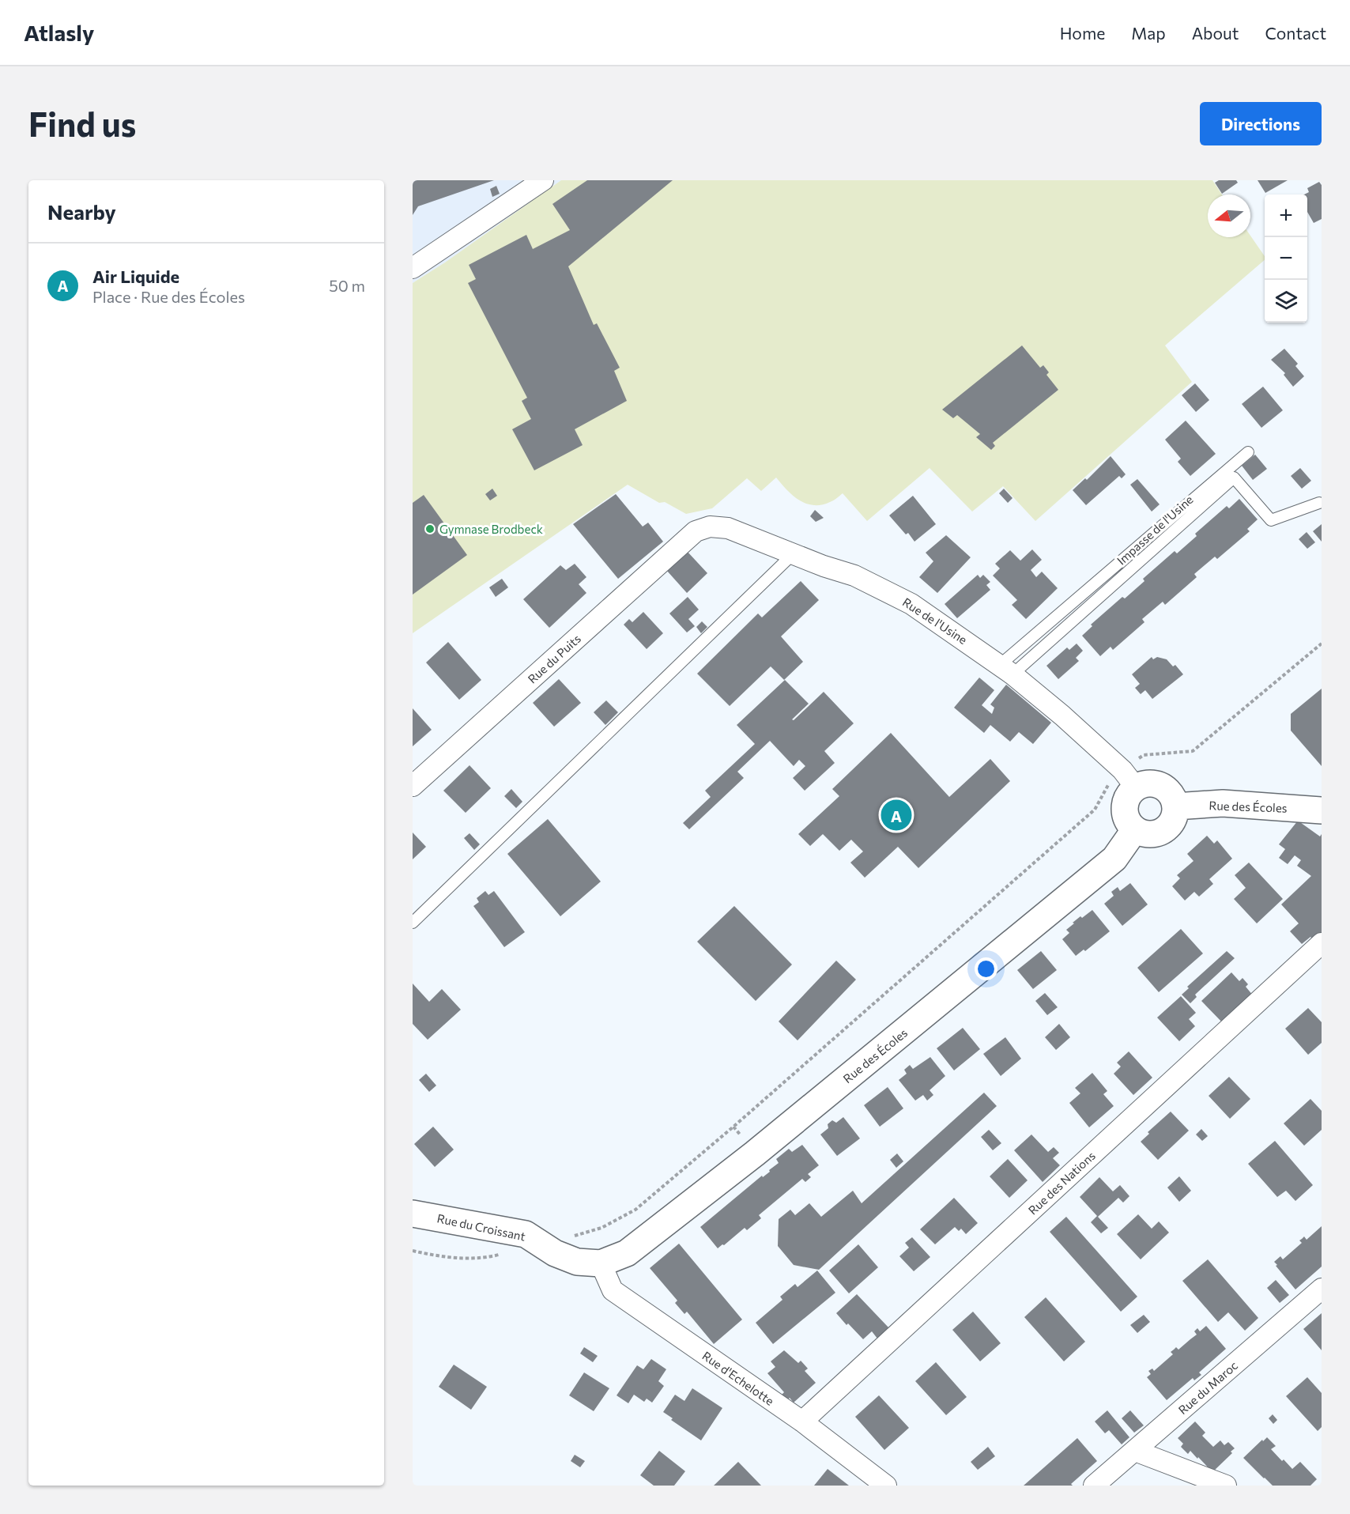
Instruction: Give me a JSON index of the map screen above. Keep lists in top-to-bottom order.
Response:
{
  "streets": {
    "street": [
      "Rue de l'Usine",
      "Rue du Puits",
      "Rue des Écoles",
      "Rue des Nations",
      "Rue du Croissant",
      "Rue d'Echelotte",
      "Rue du Maroc"
    ],
    "lane": ["Impasse de l'Usine"]
  },
  "crossings": [
    ["Impasse de l'Usine", "Rue de l'Usine"],
    ["Rue de l'Usine", "Rue du Puits"],
    ["Rue de l'Usine", "Rue des Écoles"],
    ["Rue des Écoles", "Rue du Croissant"],
    ["Rue des Écoles", "Rue d'Echelotte"],
    ["Rue des Nations", "Rue d'Echelotte"],
    ["Rue du Croissant", "Rue d'Echelotte"]
  ],
  "places": ["Gymnase Brodbeck"],
  "north": "left",
  "page": {
    "header": "Atlasly",
    "nav": [
      "Home",
      "Map",
      "About",
      "Contact"
    ],
    "buttons": "Directions",
    "title": "Find us",
    "heading": "Nearby",
    "map_buttons": ["+", "−"],
    "list": [
      {
        "mark": "A",
        "name": "Air Liquide",
        "note": "Place · Rue des Écoles",
        "value": "50 m"
      }
    ],
    "pins": "A"
  }
}
